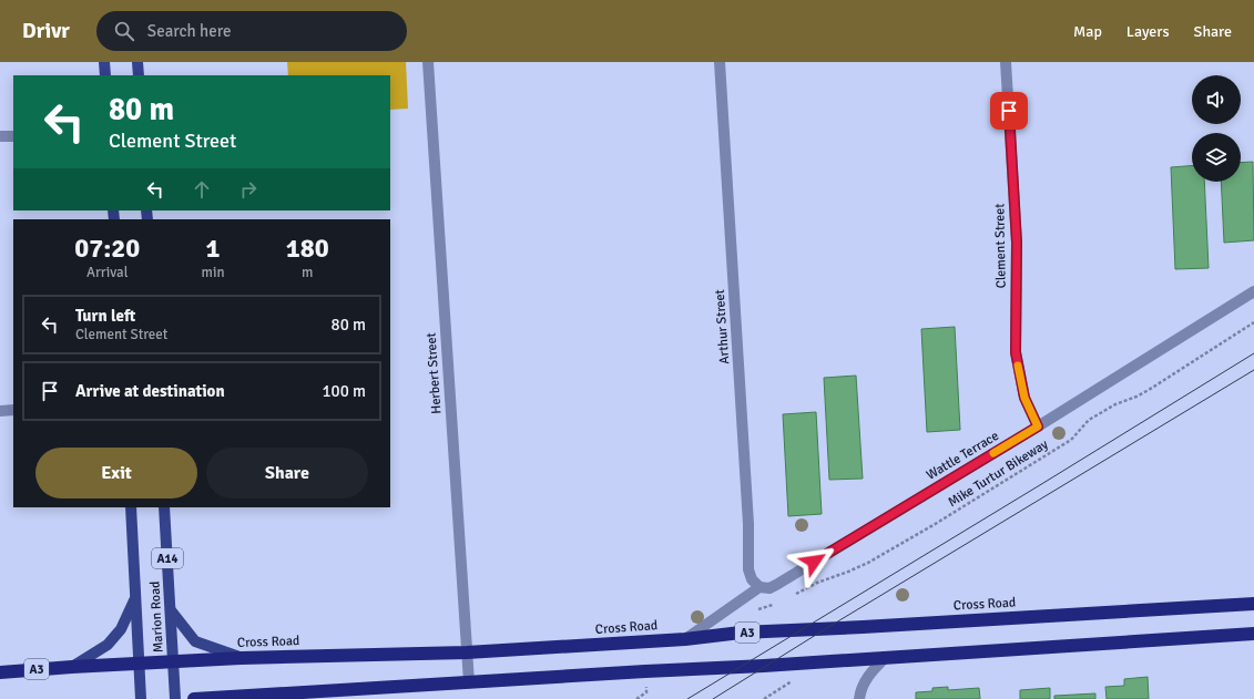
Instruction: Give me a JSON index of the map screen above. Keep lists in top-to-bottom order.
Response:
{
  "streets": {
    "highway": ["Cross Road", "A3"],
    "main road": ["A14", "Marion Road"],
    "street": [
      "Clement Street",
      "Arthur Street",
      "Herbert Street",
      "Wattle Terrace"
    ],
    "path": ["Mike Turtur Bikeway"]
  },
  "crossings": [
    ["Clement Street", "Wattle Terrace"],
    ["Arthur Street", "Wattle Terrace"],
    ["Herbert Street", "Cross Road"],
    ["Wattle Terrace", "Cross Road"],
    ["Cross Road", "Marion Road"]
  ],
  "page": {
    "header": "Drivr",
    "search": "Search here",
    "nav": ["Map", "Layers", "Share"],
    "turn": ["80 m", "Clement Street"],
    "eta": [
      "07:20",
      "Arrival",
      "1",
      "min",
      "180",
      "m"
    ],
    "list": [
      {
        "name": "Turn left",
        "note": "Clement Street",
        "value": "80 m"
      },
      {
        "name": "Arrive at destination",
        "value": "100 m"
      }
    ],
    "buttons": ["Exit", "Share"]
  }
}
